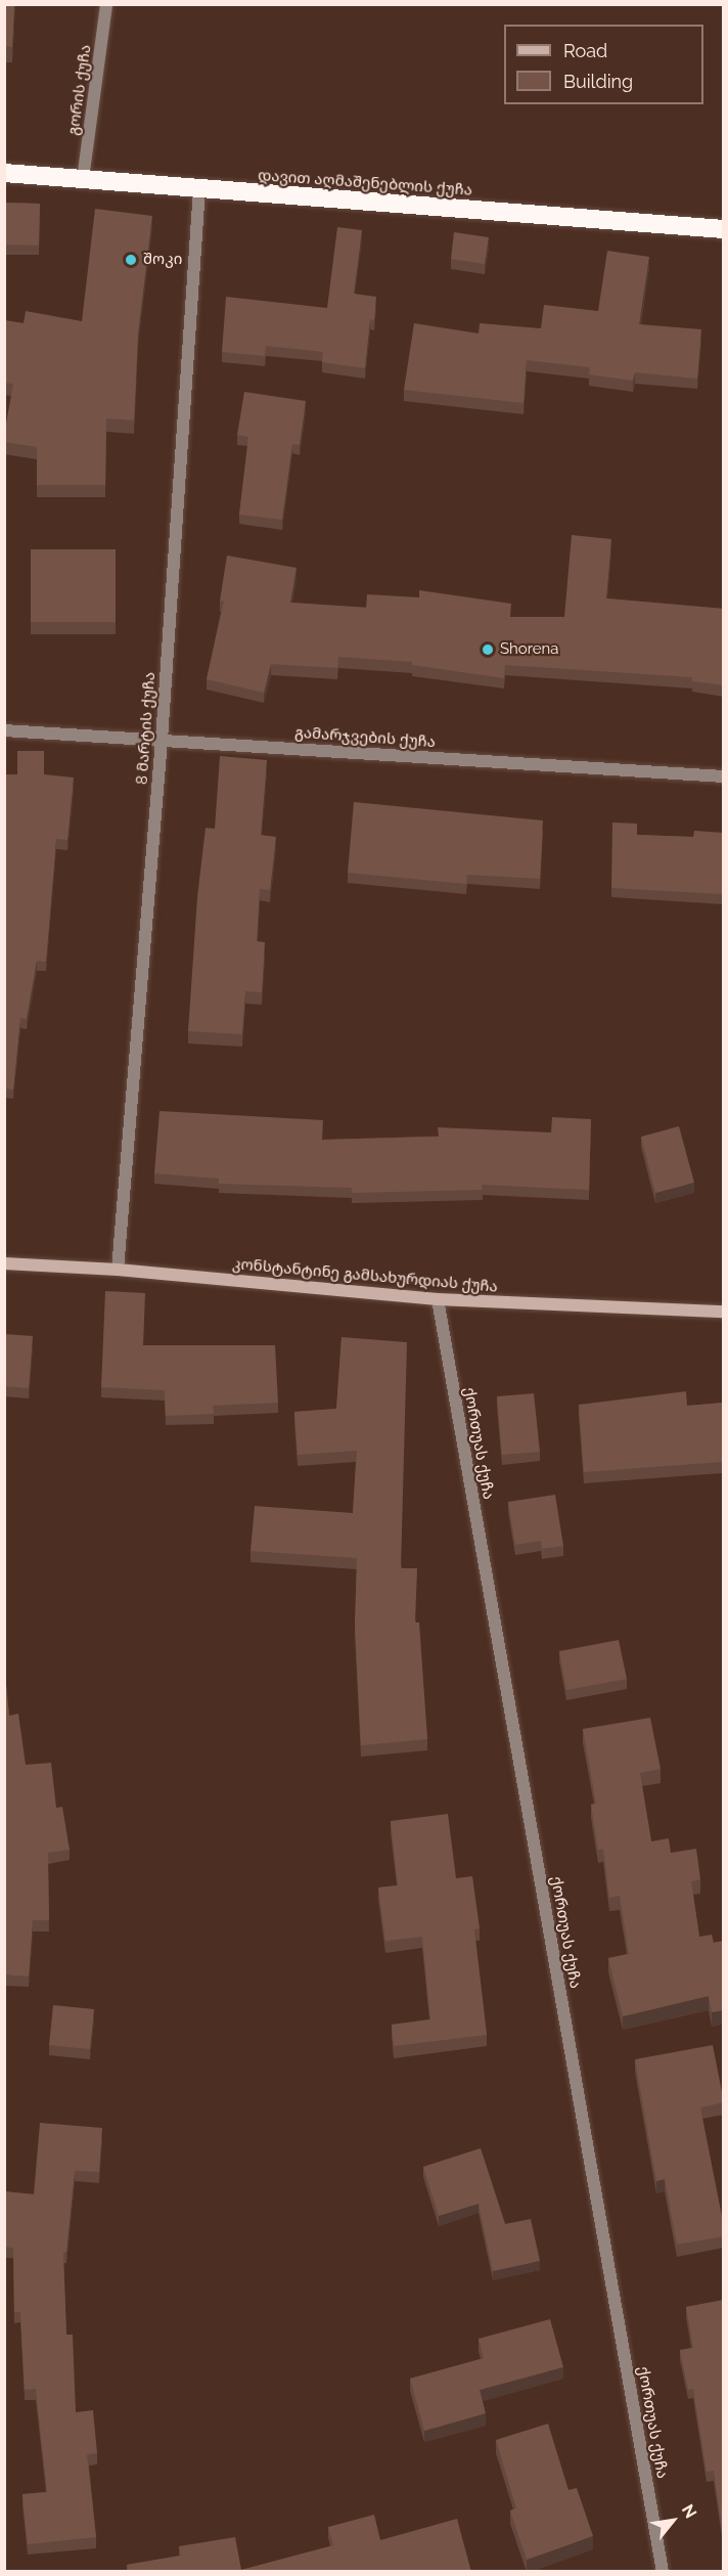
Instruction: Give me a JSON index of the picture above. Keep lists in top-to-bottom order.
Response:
{
  "streets": {
    "highway": ["დავით აღმაშენებლის ქუჩა"],
    "main road": ["კონსტანტინე გამსახურდიას ქუჩა"],
    "street": [
      "გორის ქუჩა",
      "8 მარტის ქუჩა",
      "გამარჯვების ქუჩა",
      "ქორთუას ქუჩა"
    ]
  },
  "crossings": [
    ["გორის ქუჩა", "დავით აღმაშენებლის ქუჩა"],
    ["დავით აღმაშენებლის ქუჩა", "8 მარტის ქუჩა"],
    ["8 მარტის ქუჩა", "გამარჯვების ქუჩა"],
    ["8 მარტის ქუჩა", "კონსტანტინე გამსახურდიას ქუჩა"],
    ["კონსტანტინე გამსახურდიას ქუჩა", "ქორთუას ქუჩა"]
  ],
  "places": ["შოკი", "Shorena"],
  "legend": ["Road", "Building"],
  "north": "top right"
}
